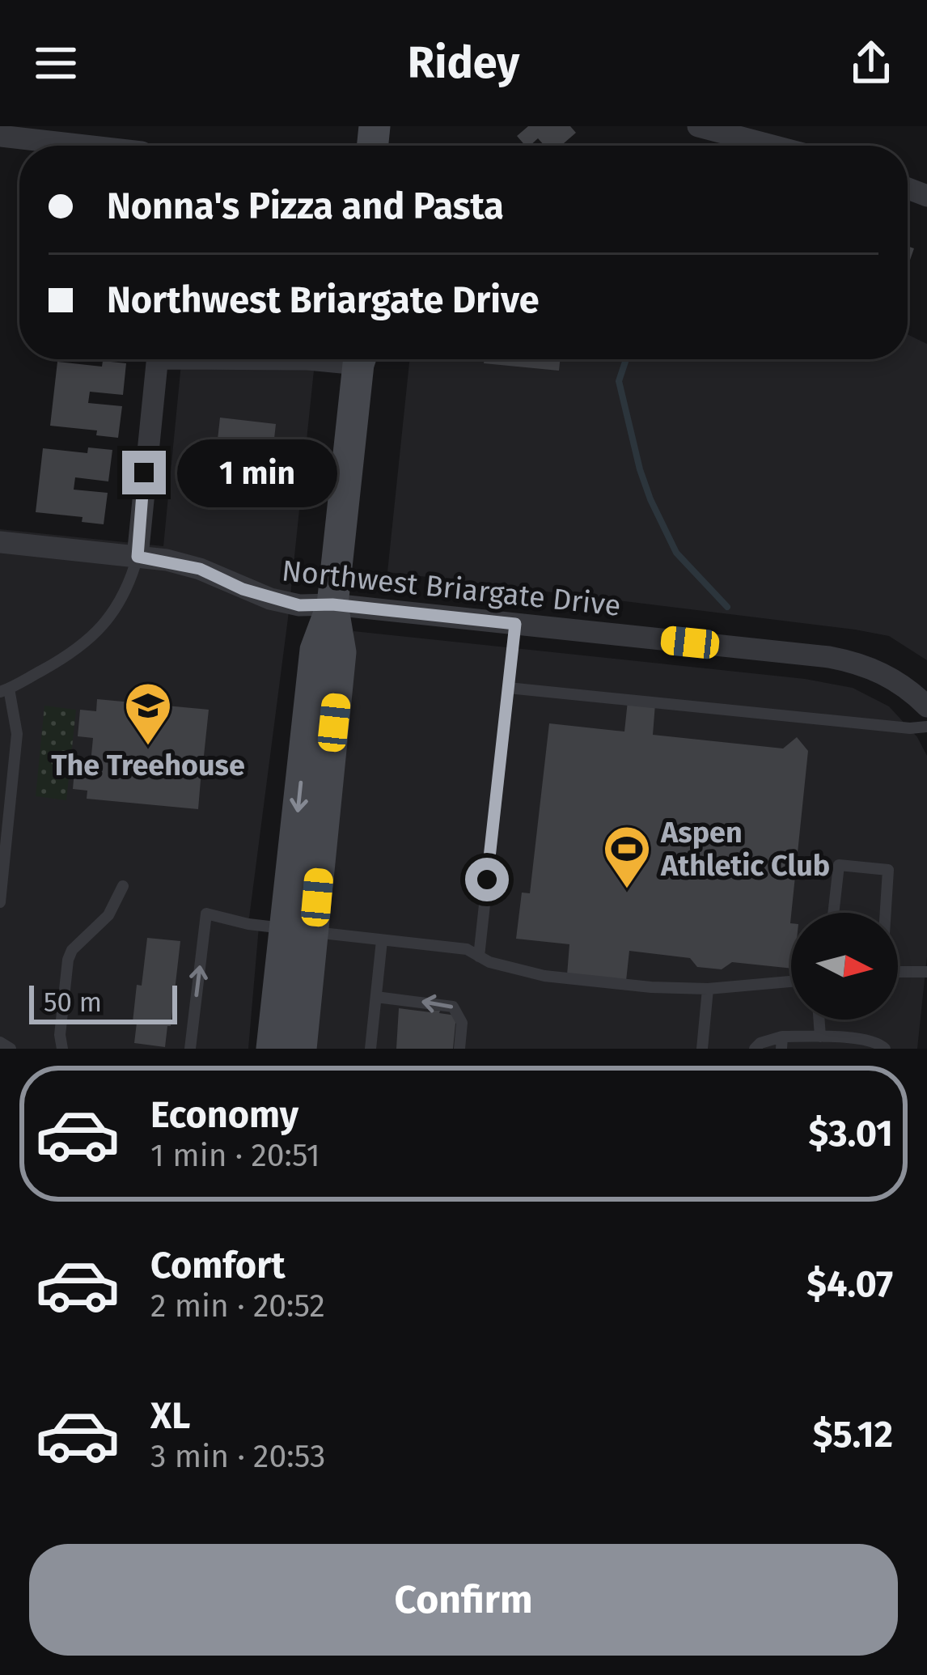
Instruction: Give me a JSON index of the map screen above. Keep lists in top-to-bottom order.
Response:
{
  "streets": {
    "street": ["Northwest Briargate Drive"]
  },
  "places": {
    "school or university": ["The Treehouse"],
    "sports": ["Aspen Athletic Club"]
  },
  "scale_bar": "50 m",
  "north": "right",
  "page": {
    "header": "Ridey",
    "banner": ["Nonna's Pizza and Pasta", "Northwest Briargate Drive"],
    "bubble": "1 min",
    "scale": "50 m",
    "list": [
      {
        "name": "Economy",
        "note": "1 min · 20:51",
        "value": "$3.01"
      },
      {
        "name": "Comfort",
        "note": "2 min · 20:52",
        "value": "$4.07"
      },
      {
        "name": "XL",
        "note": "3 min · 20:53",
        "value": "$5.12"
      }
    ],
    "buttons": "Confirm"
  }
}
